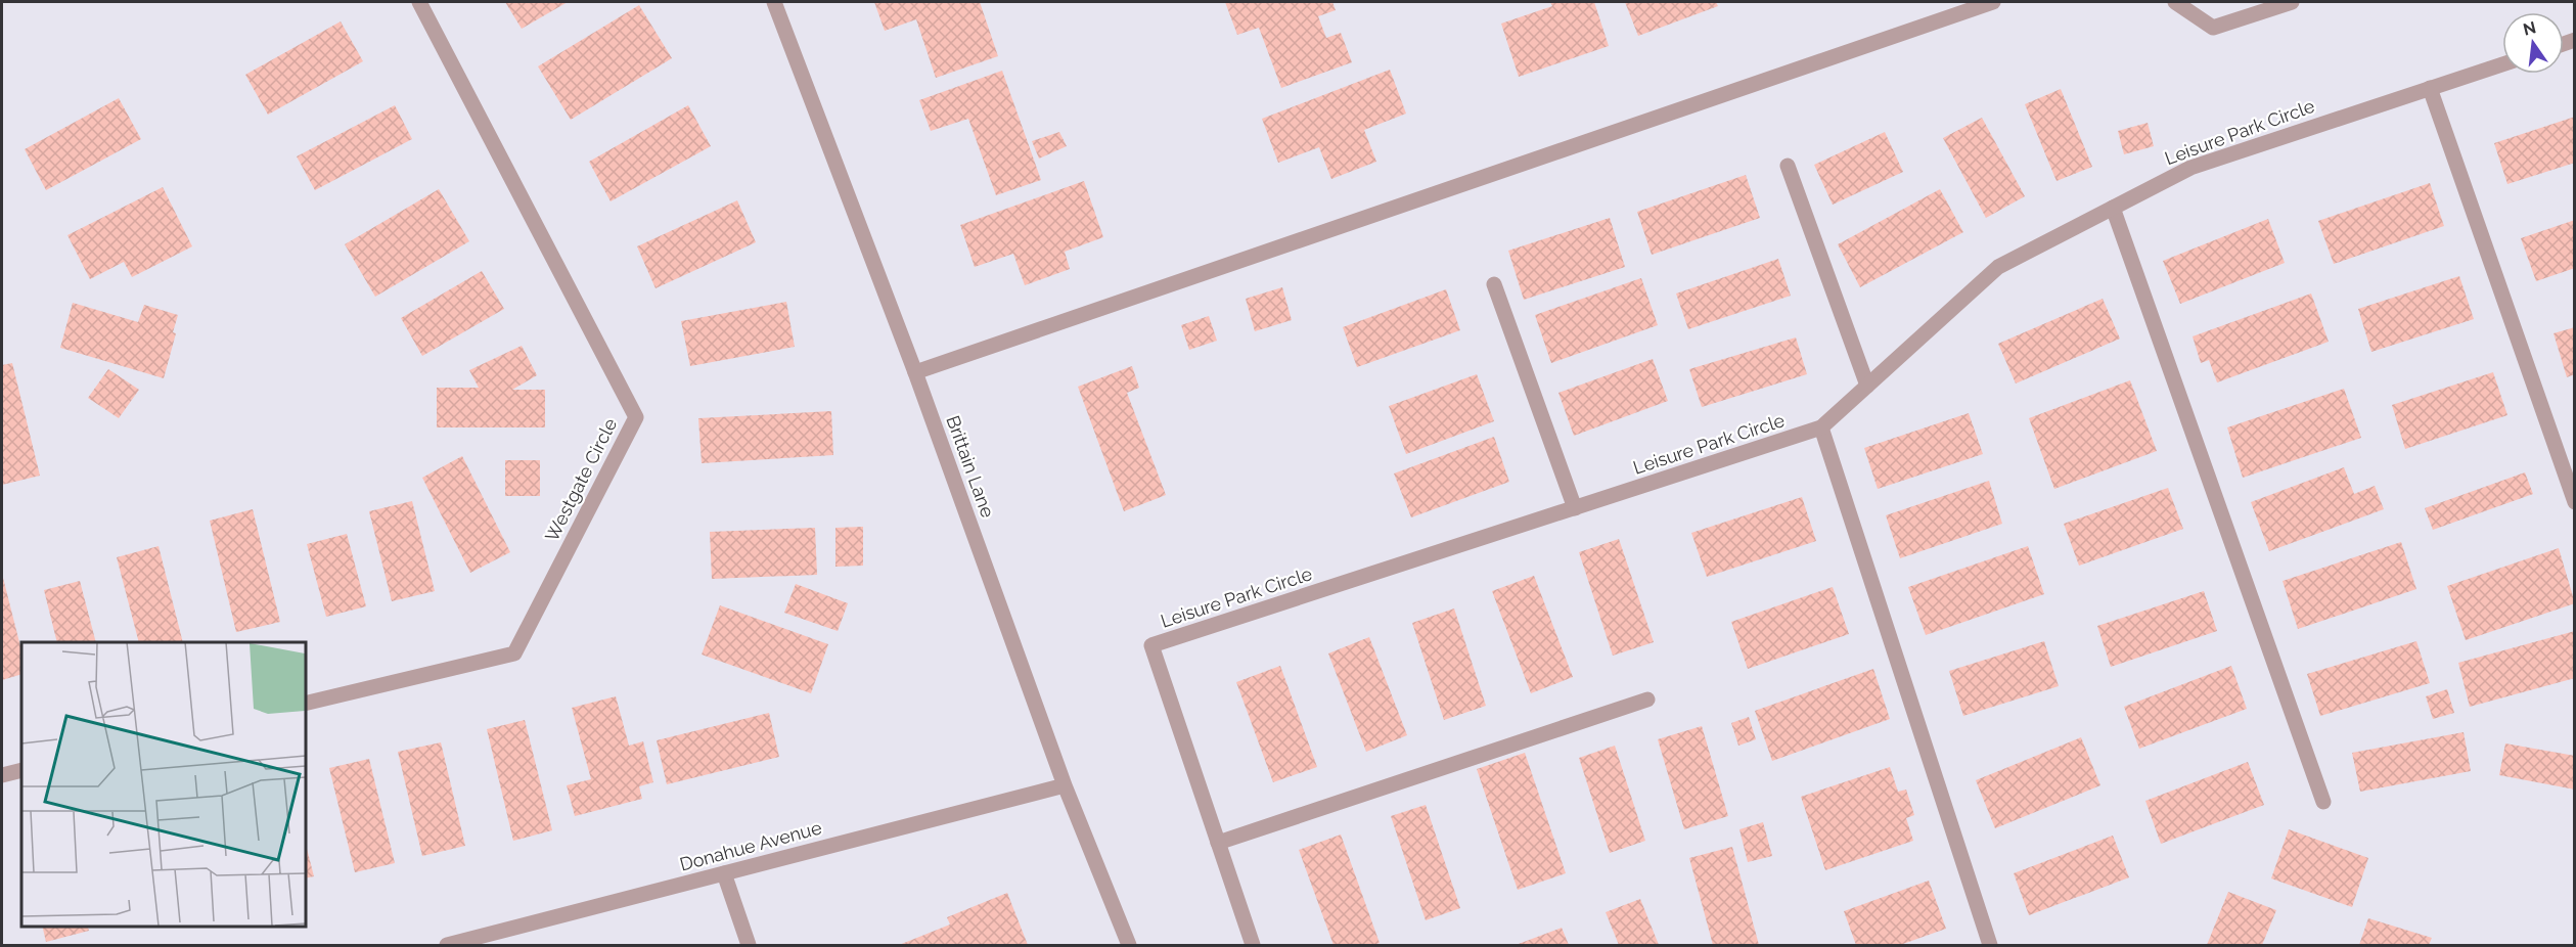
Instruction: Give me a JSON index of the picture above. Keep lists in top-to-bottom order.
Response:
{
  "streets": {
    "street": [
      "Leisure Park Circle",
      "Brittain Lane",
      "Westgate Circle",
      "Donahue Avenue"
    ]
  },
  "crossings": [
    ["Brittain Lane", "Donahue Avenue"]
  ],
  "north": "top"
}
